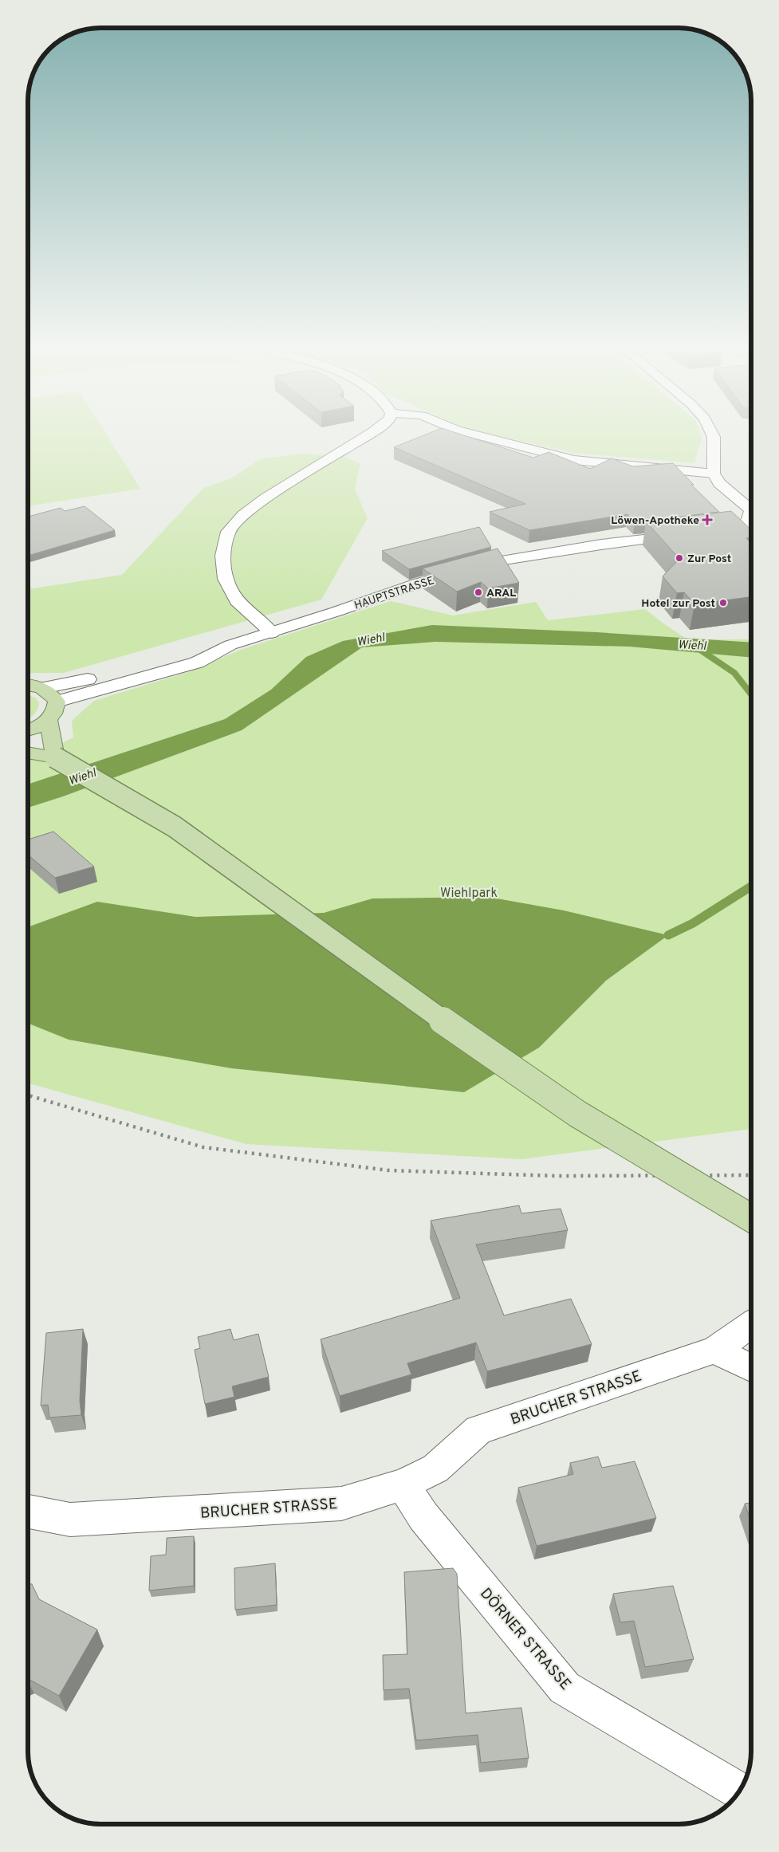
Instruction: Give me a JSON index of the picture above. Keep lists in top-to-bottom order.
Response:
{
  "streets": {
    "street": ["HAUPTSTRASSE", "BRUCHER STRASSE", "DÖRNER STRASSE"]
  },
  "crossings": [
    ["BRUCHER STRASSE", "DÖRNER STRASSE"]
  ],
  "water": ["Wiehl"],
  "parks": ["Wiehlpark"],
  "places": {
    "health": ["Löwen-Apotheke"],
    "other": ["Zur Post", "ARAL", "Hotel zur Post"]
  }
}
